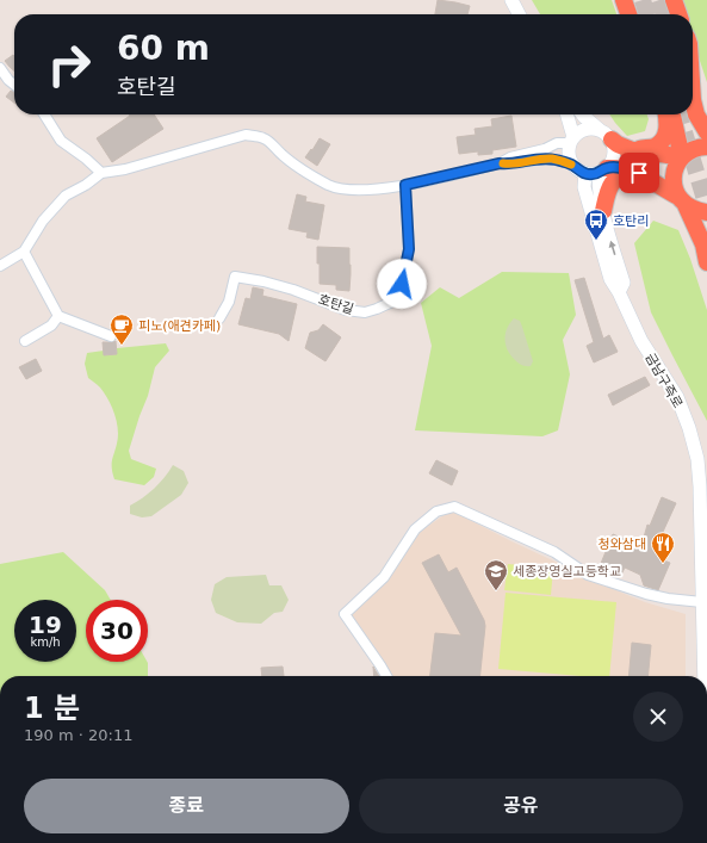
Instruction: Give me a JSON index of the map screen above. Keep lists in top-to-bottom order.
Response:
{
  "streets": {
    "main road": ["금남구즉로"],
    "street": ["호탄길"]
  },
  "places": {
    "bus stop": ["호탄리"],
    "cafe": ["피노(애견카페)"],
    "restaurant": ["청와삼대"],
    "school or university": ["세종장영실고등학교"]
  },
  "page": {
    "turn": ["60 m", "호탄길"],
    "speed": "19 km/h",
    "limit": "30",
    "heading": ["1 분", "190 m · 20:11"],
    "buttons": ["종료", "공유"]
  }
}
